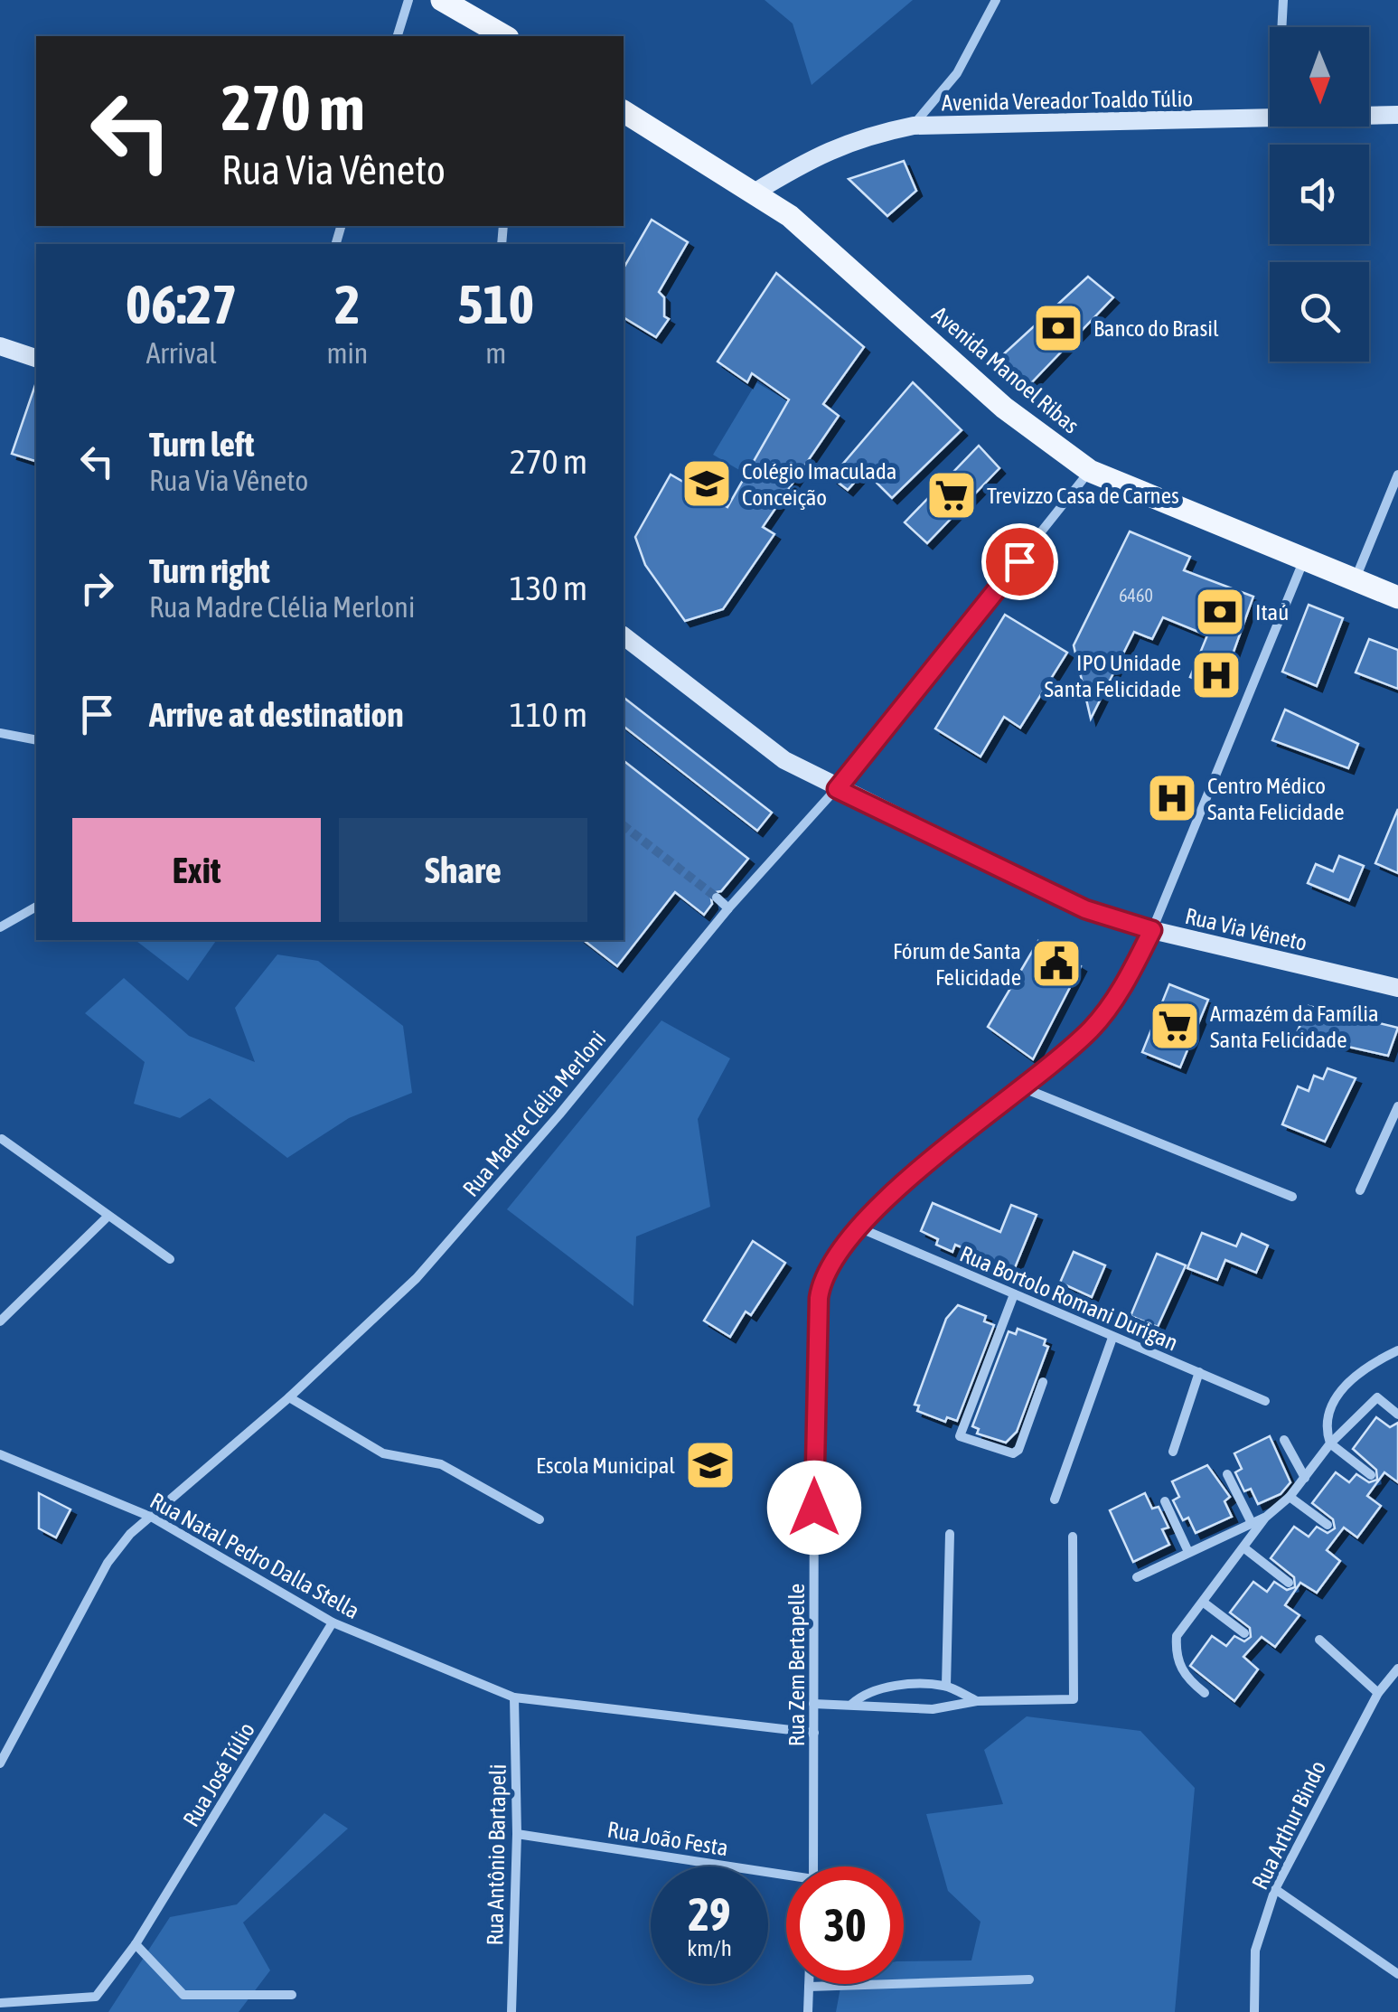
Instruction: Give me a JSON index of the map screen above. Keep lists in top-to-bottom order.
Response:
{
  "streets": {
    "main road": ["Avenida Vereador Toaldo Túlio", "Avenida Manoel Ribas", "Rua Via Vêneto"],
    "street": [
      "Rua Madre Clélia Merloni",
      "Rua Bortolo Romani Durigan",
      "Rua Natal Pedro Dalla Stella",
      "Rua Zem Bertapelle",
      "Rua José Túlio",
      "Rua Arthur Bindo",
      "Rua João Festa",
      "Rua Antônio Bartapeli"
    ]
  },
  "crossings": [
    ["Avenida Vereador Toaldo Túlio", "Avenida Manoel Ribas"],
    ["Avenida Manoel Ribas", "Rua Madre Clélia Merloni"],
    ["Avenida Manoel Ribas", "Rua Zem Bertapelle"],
    ["Rua Via Vêneto", "Rua Madre Clélia Merloni"],
    ["Rua Via Vêneto", "Rua Zem Bertapelle"],
    ["Rua Madre Clélia Merloni", "Rua Natal Pedro Dalla Stella"],
    ["Rua Bortolo Romani Durigan", "Rua Zem Bertapelle"],
    ["Rua Natal Pedro Dalla Stella", "Rua Zem Bertapelle"],
    ["Rua Natal Pedro Dalla Stella", "Rua José Túlio"],
    ["Rua Natal Pedro Dalla Stella", "Rua Antônio Bartapeli"],
    ["Rua João Festa", "Rua Antônio Bartapeli"]
  ],
  "places": {
    "bank": ["Banco do Brasil", "Itaú"],
    "school or university": ["Colégio Imaculada Conceição", "Escola Municipal"],
    "supermarket": ["Trevizzo Casa de Carnes", "Armazém da Família Santa Felicidade"],
    "hospital": ["IPO Unidade Santa Felicidade", "Centro Médico Santa Felicidade"],
    "public building": ["Fórum de Santa Felicidade"]
  },
  "house_numbers": ["6460"],
  "north": "bottom",
  "page": {
    "turn": ["270 m", "Rua Via Vêneto"],
    "eta": [
      "06:27",
      "Arrival",
      "2",
      "min",
      "510",
      "m"
    ],
    "list": [
      {
        "name": "Turn left",
        "note": "Rua Via Vêneto",
        "value": "270 m"
      },
      {
        "name": "Turn right",
        "note": "Rua Madre Clélia Merloni",
        "value": "130 m"
      },
      {
        "name": "Arrive at destination",
        "value": "110 m"
      }
    ],
    "buttons": ["Exit", "Share"],
    "speed": "29 km/h",
    "limit": "30"
  }
}
